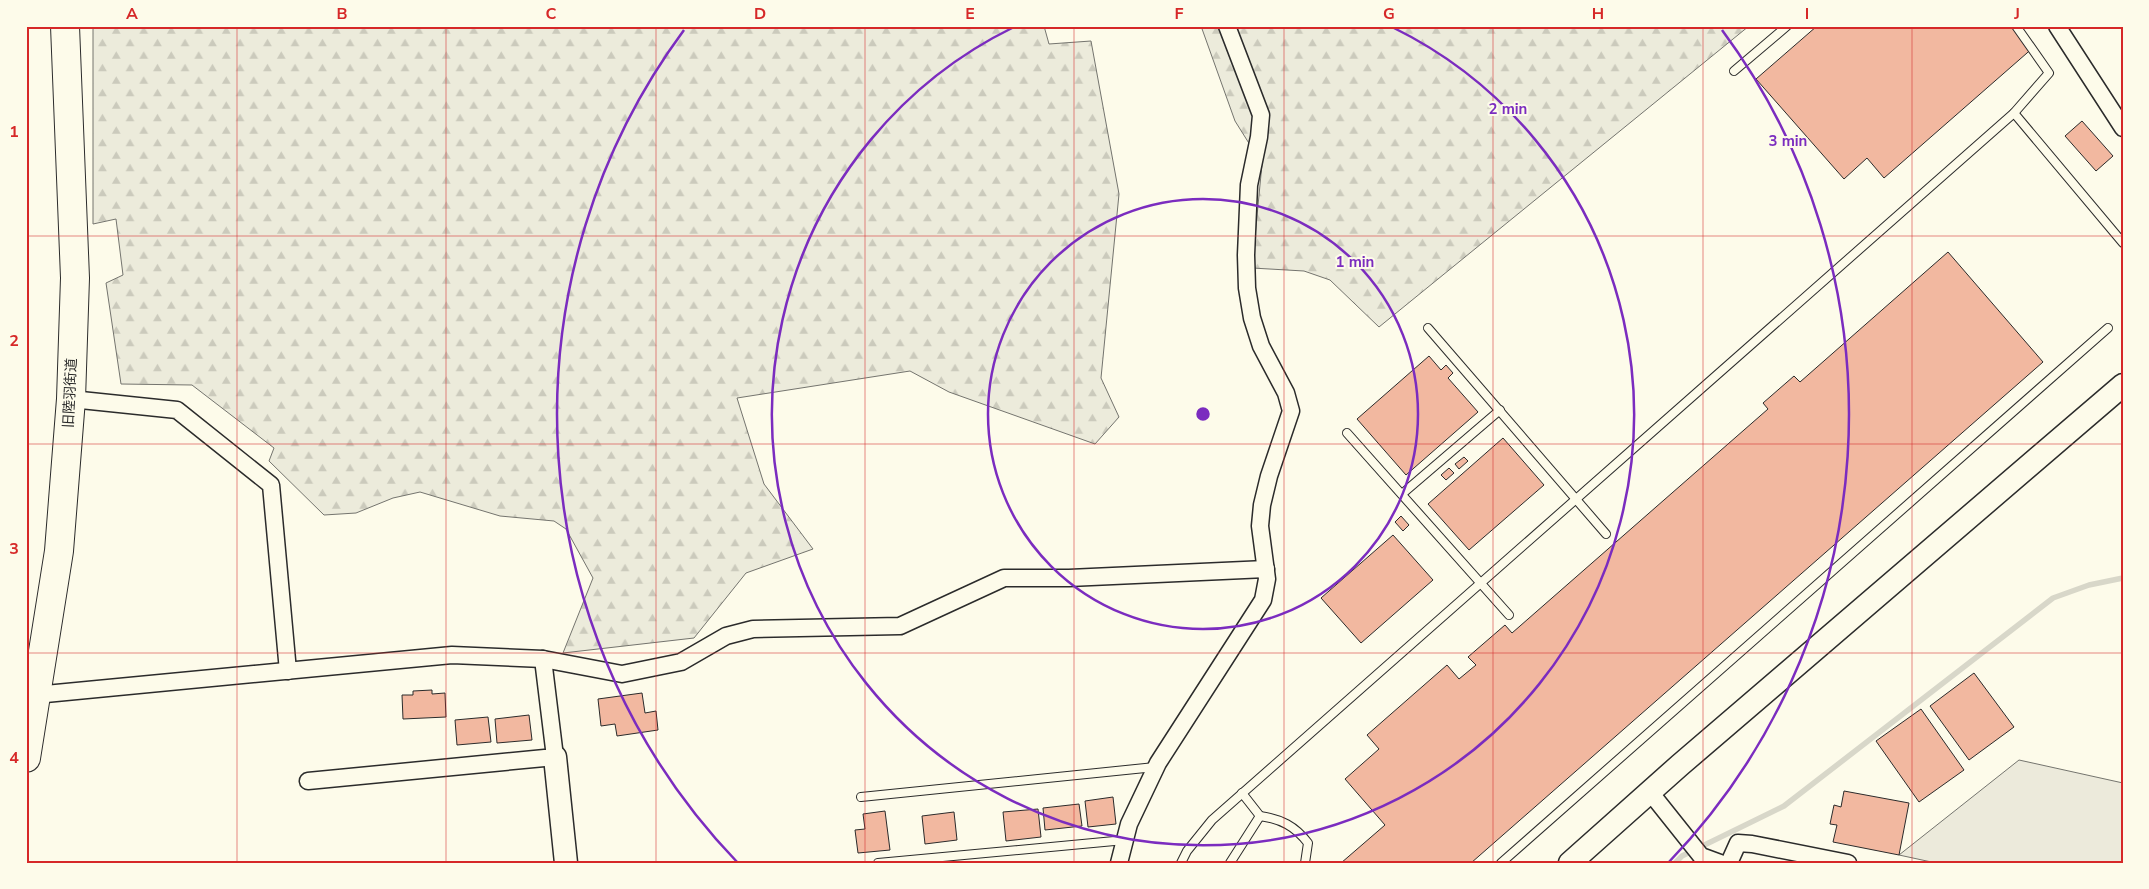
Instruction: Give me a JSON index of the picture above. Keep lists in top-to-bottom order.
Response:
{
  "streets": {
    "highway": ["旧陸羽街道"]
  },
  "grid": {
    "columns": [
      "A",
      "B",
      "C",
      "D",
      "E",
      "F",
      "G",
      "H",
      "I",
      "J"
    ],
    "rows": [
      "1",
      "2",
      "3",
      "4"
    ]
  },
  "rings": ["2 min", "3 min", "1 min"]
}
